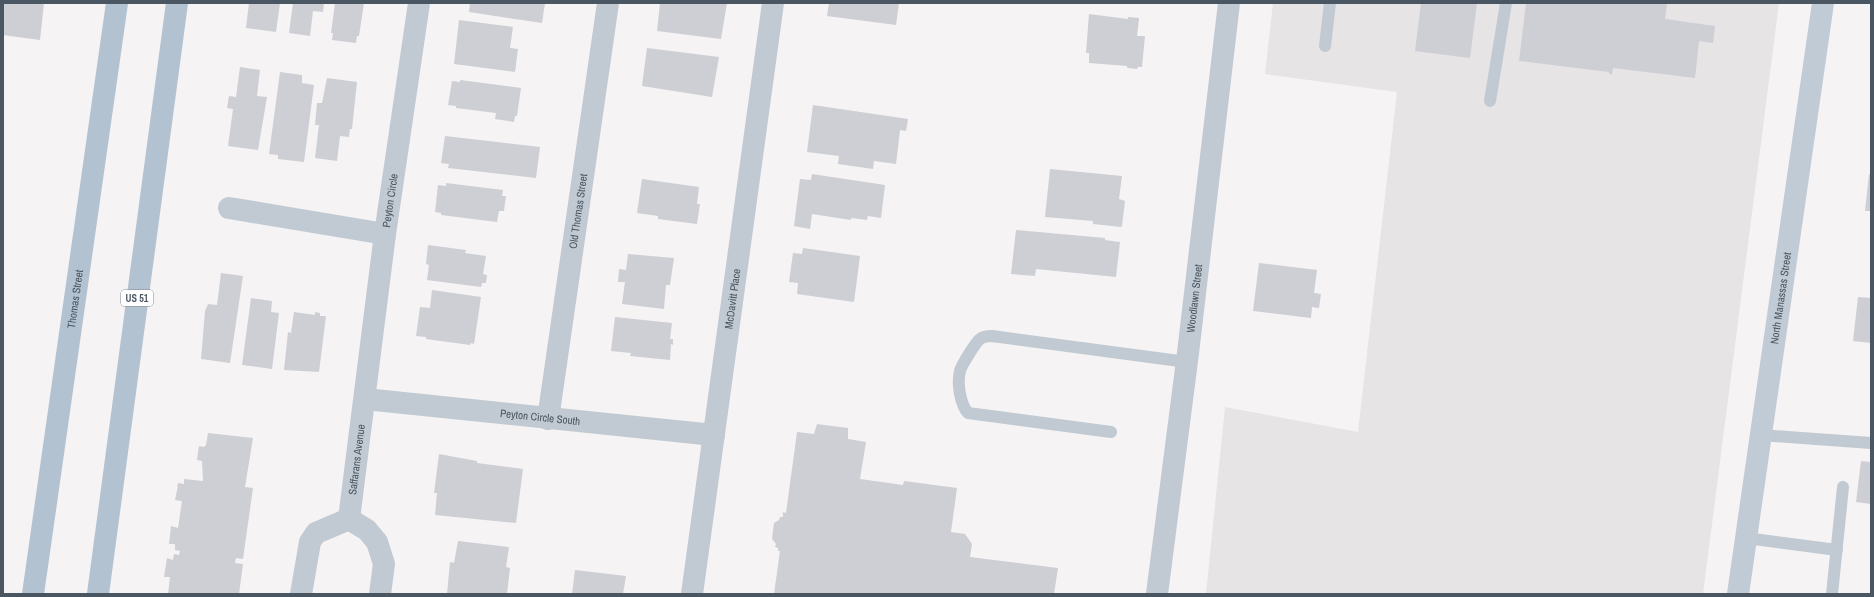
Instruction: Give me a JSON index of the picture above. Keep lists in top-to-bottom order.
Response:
{
  "streets": {
    "main road": ["US 51", "Thomas Street"],
    "street": [
      "Peyton Circle",
      "Old Thomas Street",
      "North Manassas Street",
      "McDavitt Place",
      "Woodlawn Street",
      "Peyton Circle South",
      "Saffarans Avenue"
    ]
  },
  "crossings": [
    ["Peyton Circle", "Peyton Circle South"],
    ["Peyton Circle", "Saffarans Avenue"],
    ["Old Thomas Street", "Peyton Circle South"],
    ["McDavitt Place", "Peyton Circle South"],
    ["Peyton Circle South", "Saffarans Avenue"]
  ]
}
